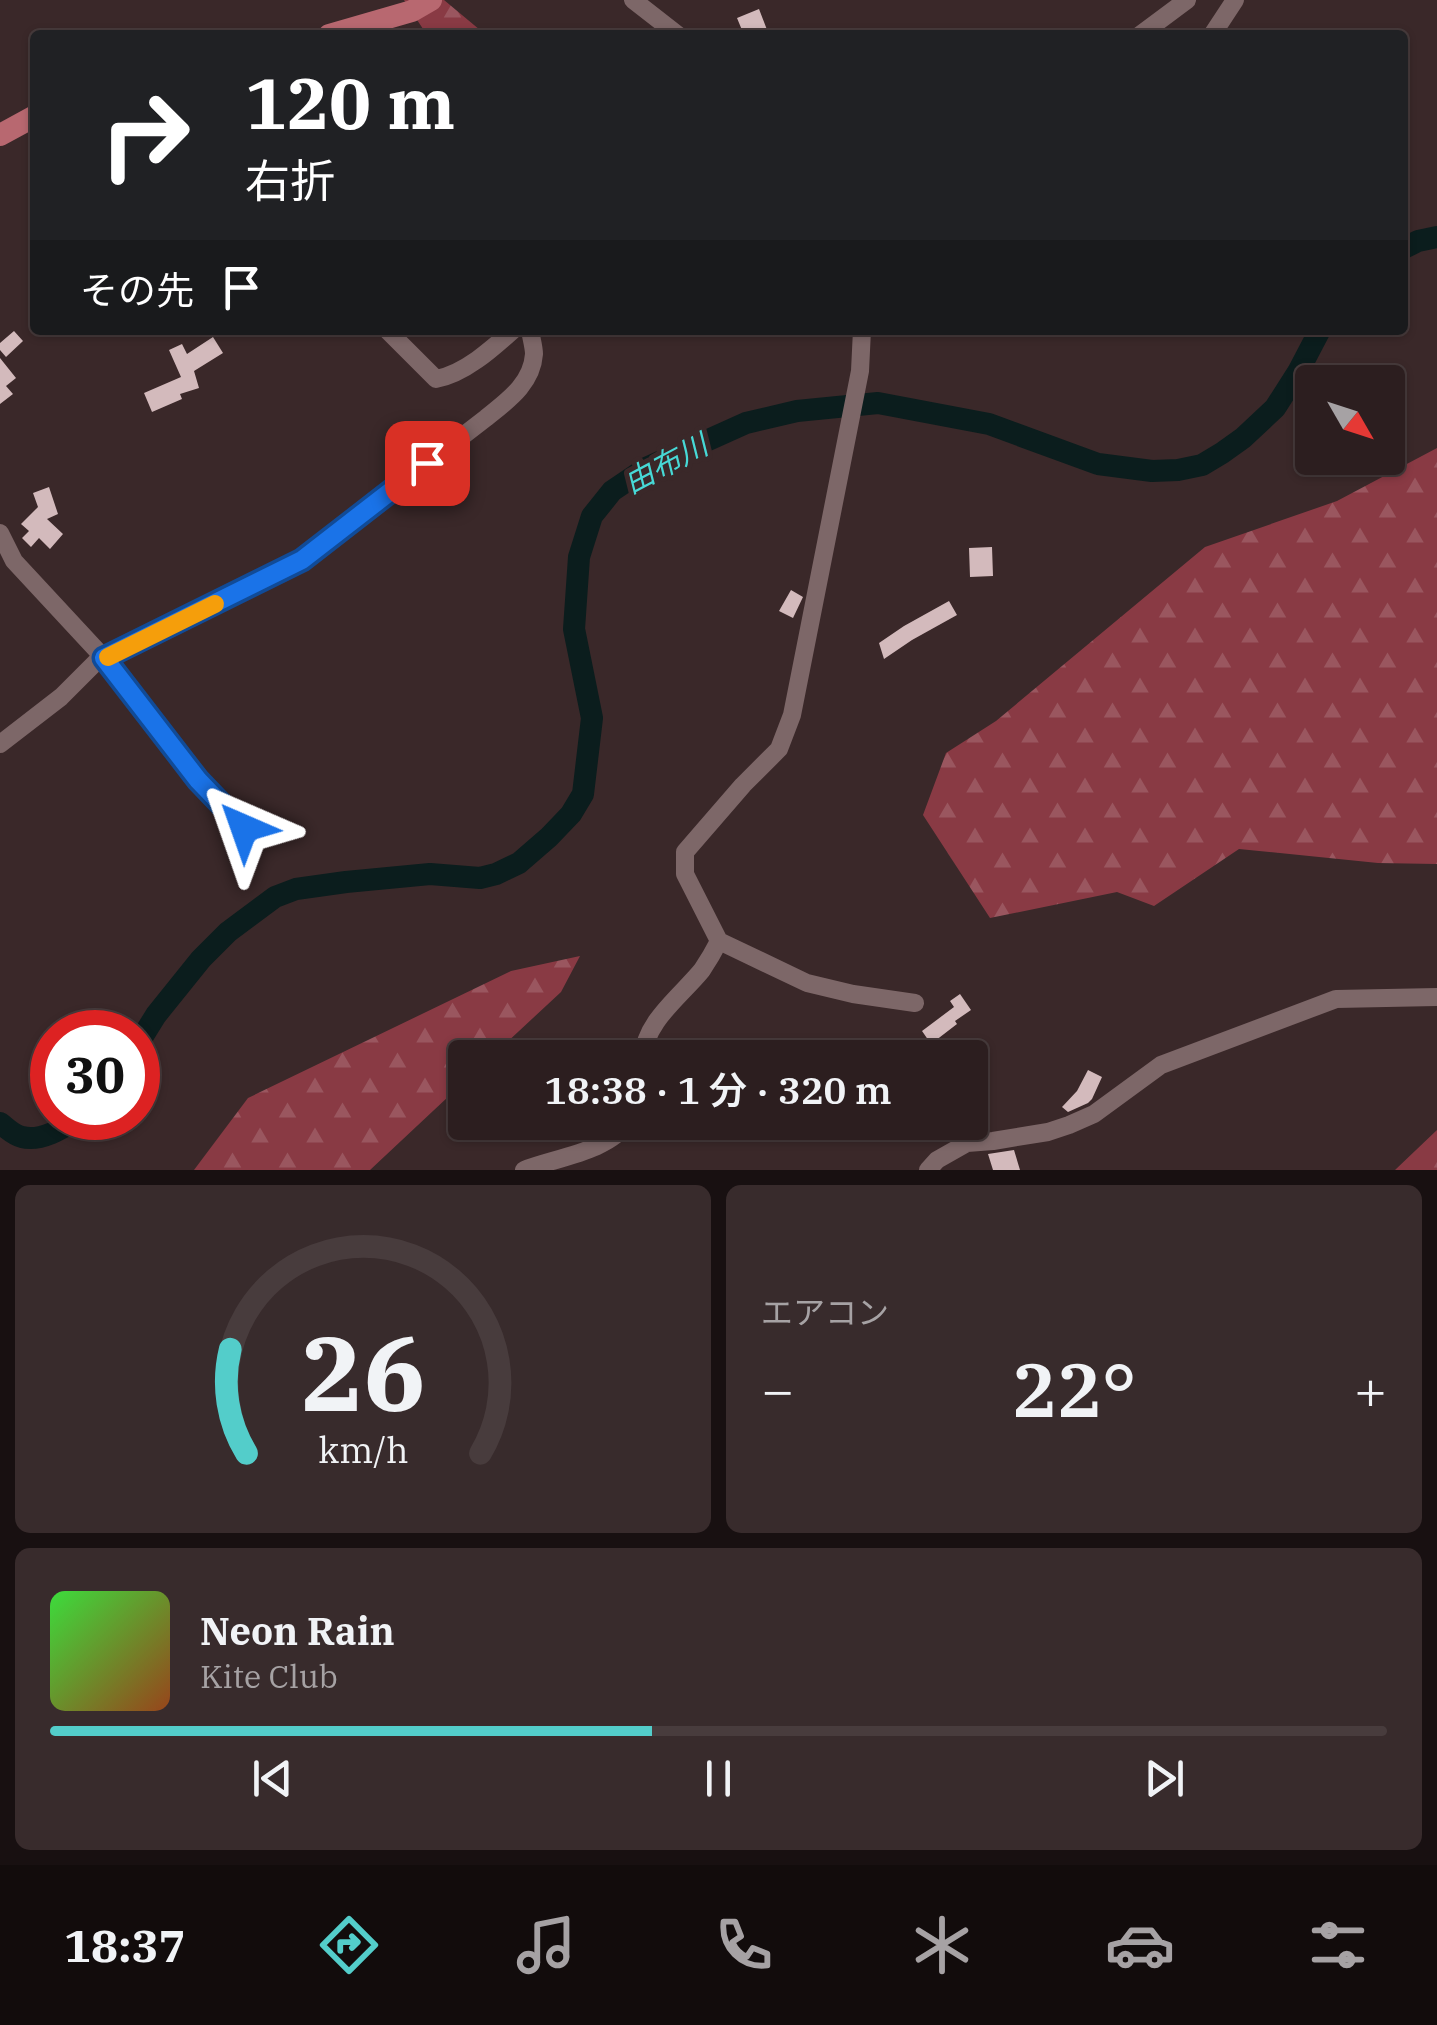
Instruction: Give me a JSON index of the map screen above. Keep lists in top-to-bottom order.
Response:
{
  "water": ["由布川"],
  "north": "bottom right",
  "page": {
    "turn": ["120 m", "右折"],
    "then": "その先",
    "limit": "30",
    "trip": "18:38 · 1 分 · 320 m",
    "tile": "エアコン",
    "heat": ["−", "22°", "+"],
    "song": ["Neon Rain", "Kite Club"],
    "tabs": "18:37",
    "gauge": ["26", "km/h"]
  }
}
